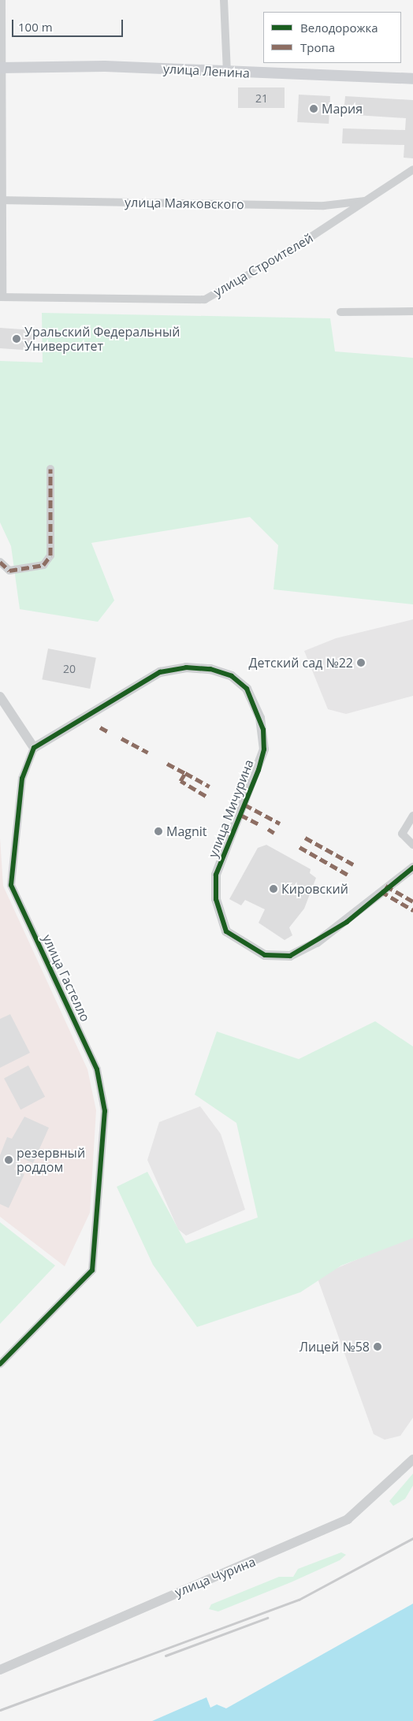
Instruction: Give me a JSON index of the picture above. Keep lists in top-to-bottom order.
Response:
{
  "streets": {
    "main road": ["улица Ленина"],
    "street": [
      "улица Маяковского",
      "улица Строителей",
      "улица Мичурина",
      "улица Гастелло",
      "улица Чурина"
    ]
  },
  "crossings": [
    ["улица Маяковского", "улица Строителей"],
    ["улица Мичурина", "улица Гастелло"]
  ],
  "places": [
    "Мария",
    "Уральский Федеральный Университет",
    "Детский сад №22",
    "Magnit",
    "Кировский",
    "резервный роддом",
    "Лицей №58"
  ],
  "house_numbers": ["21", "20"],
  "legend": ["Велодорожка", "Тропа"],
  "scale_bar": "100 m"
}
